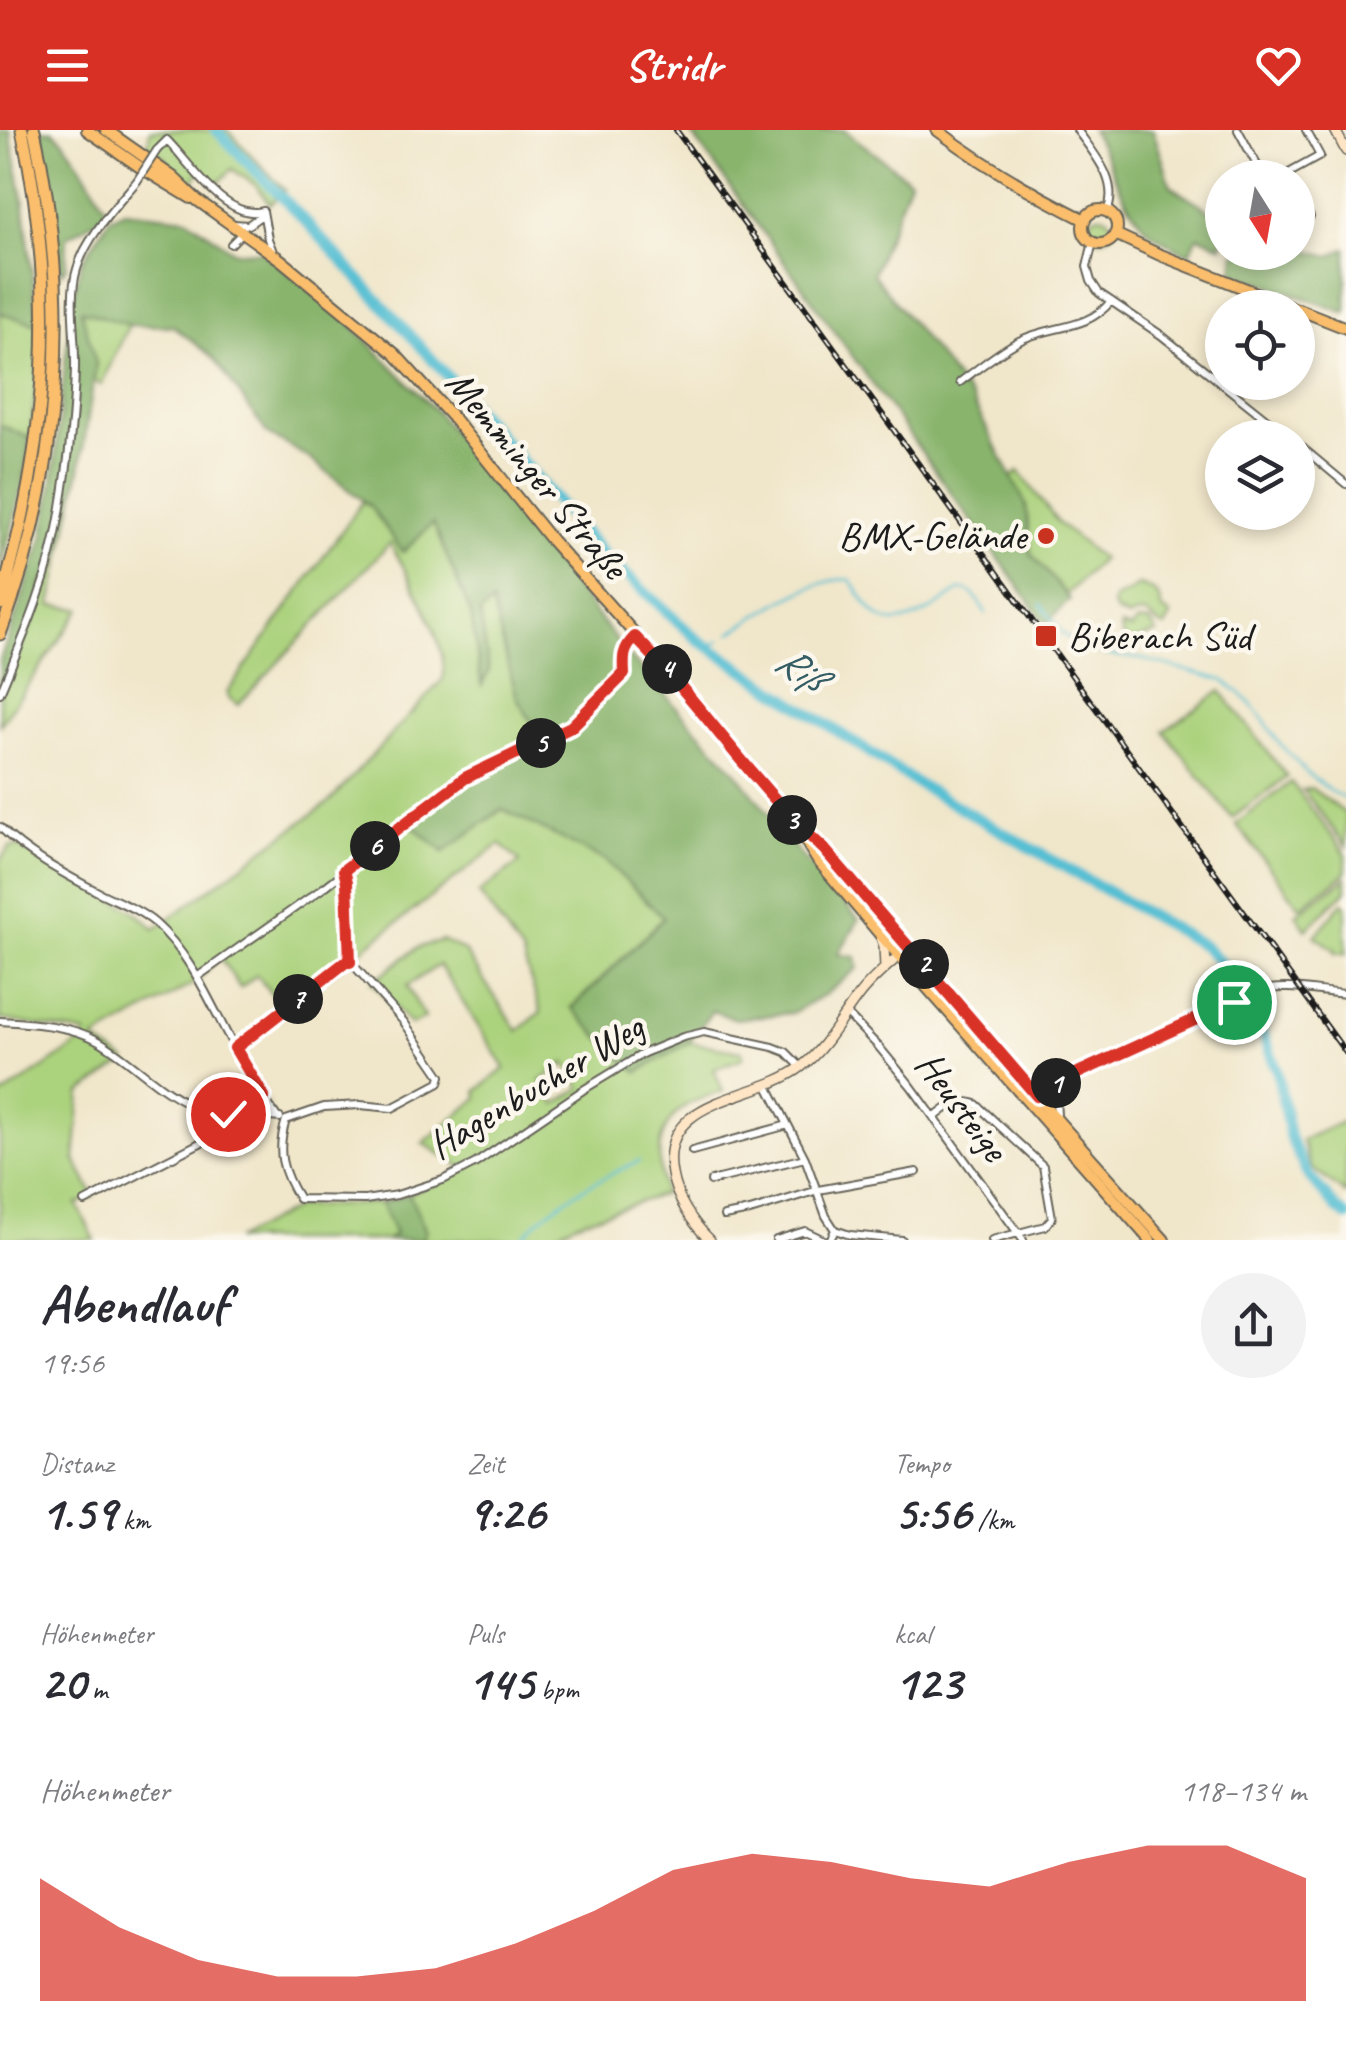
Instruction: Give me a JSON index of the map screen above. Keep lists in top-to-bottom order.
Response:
{
  "streets": {
    "main road": ["Memminger Straße"],
    "street": ["Hagenbucher Weg", "Heusteige"]
  },
  "water": ["Riß"],
  "places": {
    "other": ["BMX-Gelände"],
    "transit": ["Biberach Süd"]
  },
  "north": "bottom",
  "page": {
    "header": "Stridr",
    "pins": [
      "4",
      "5",
      "3",
      "6",
      "2",
      "7",
      "1"
    ],
    "heading": ["Abendlauf", "19:56"],
    "stats": [
      ["Distanz", "1.59 km"],
      ["Zeit", "9:26"],
      ["Tempo", "5:56 /km"],
      ["Höhenmeter", "20 m"],
      ["Puls", "145 bpm"],
      ["kcal", "123"]
    ],
    "chart": ["Höhenmeter", "118–134 m"]
  }
}
